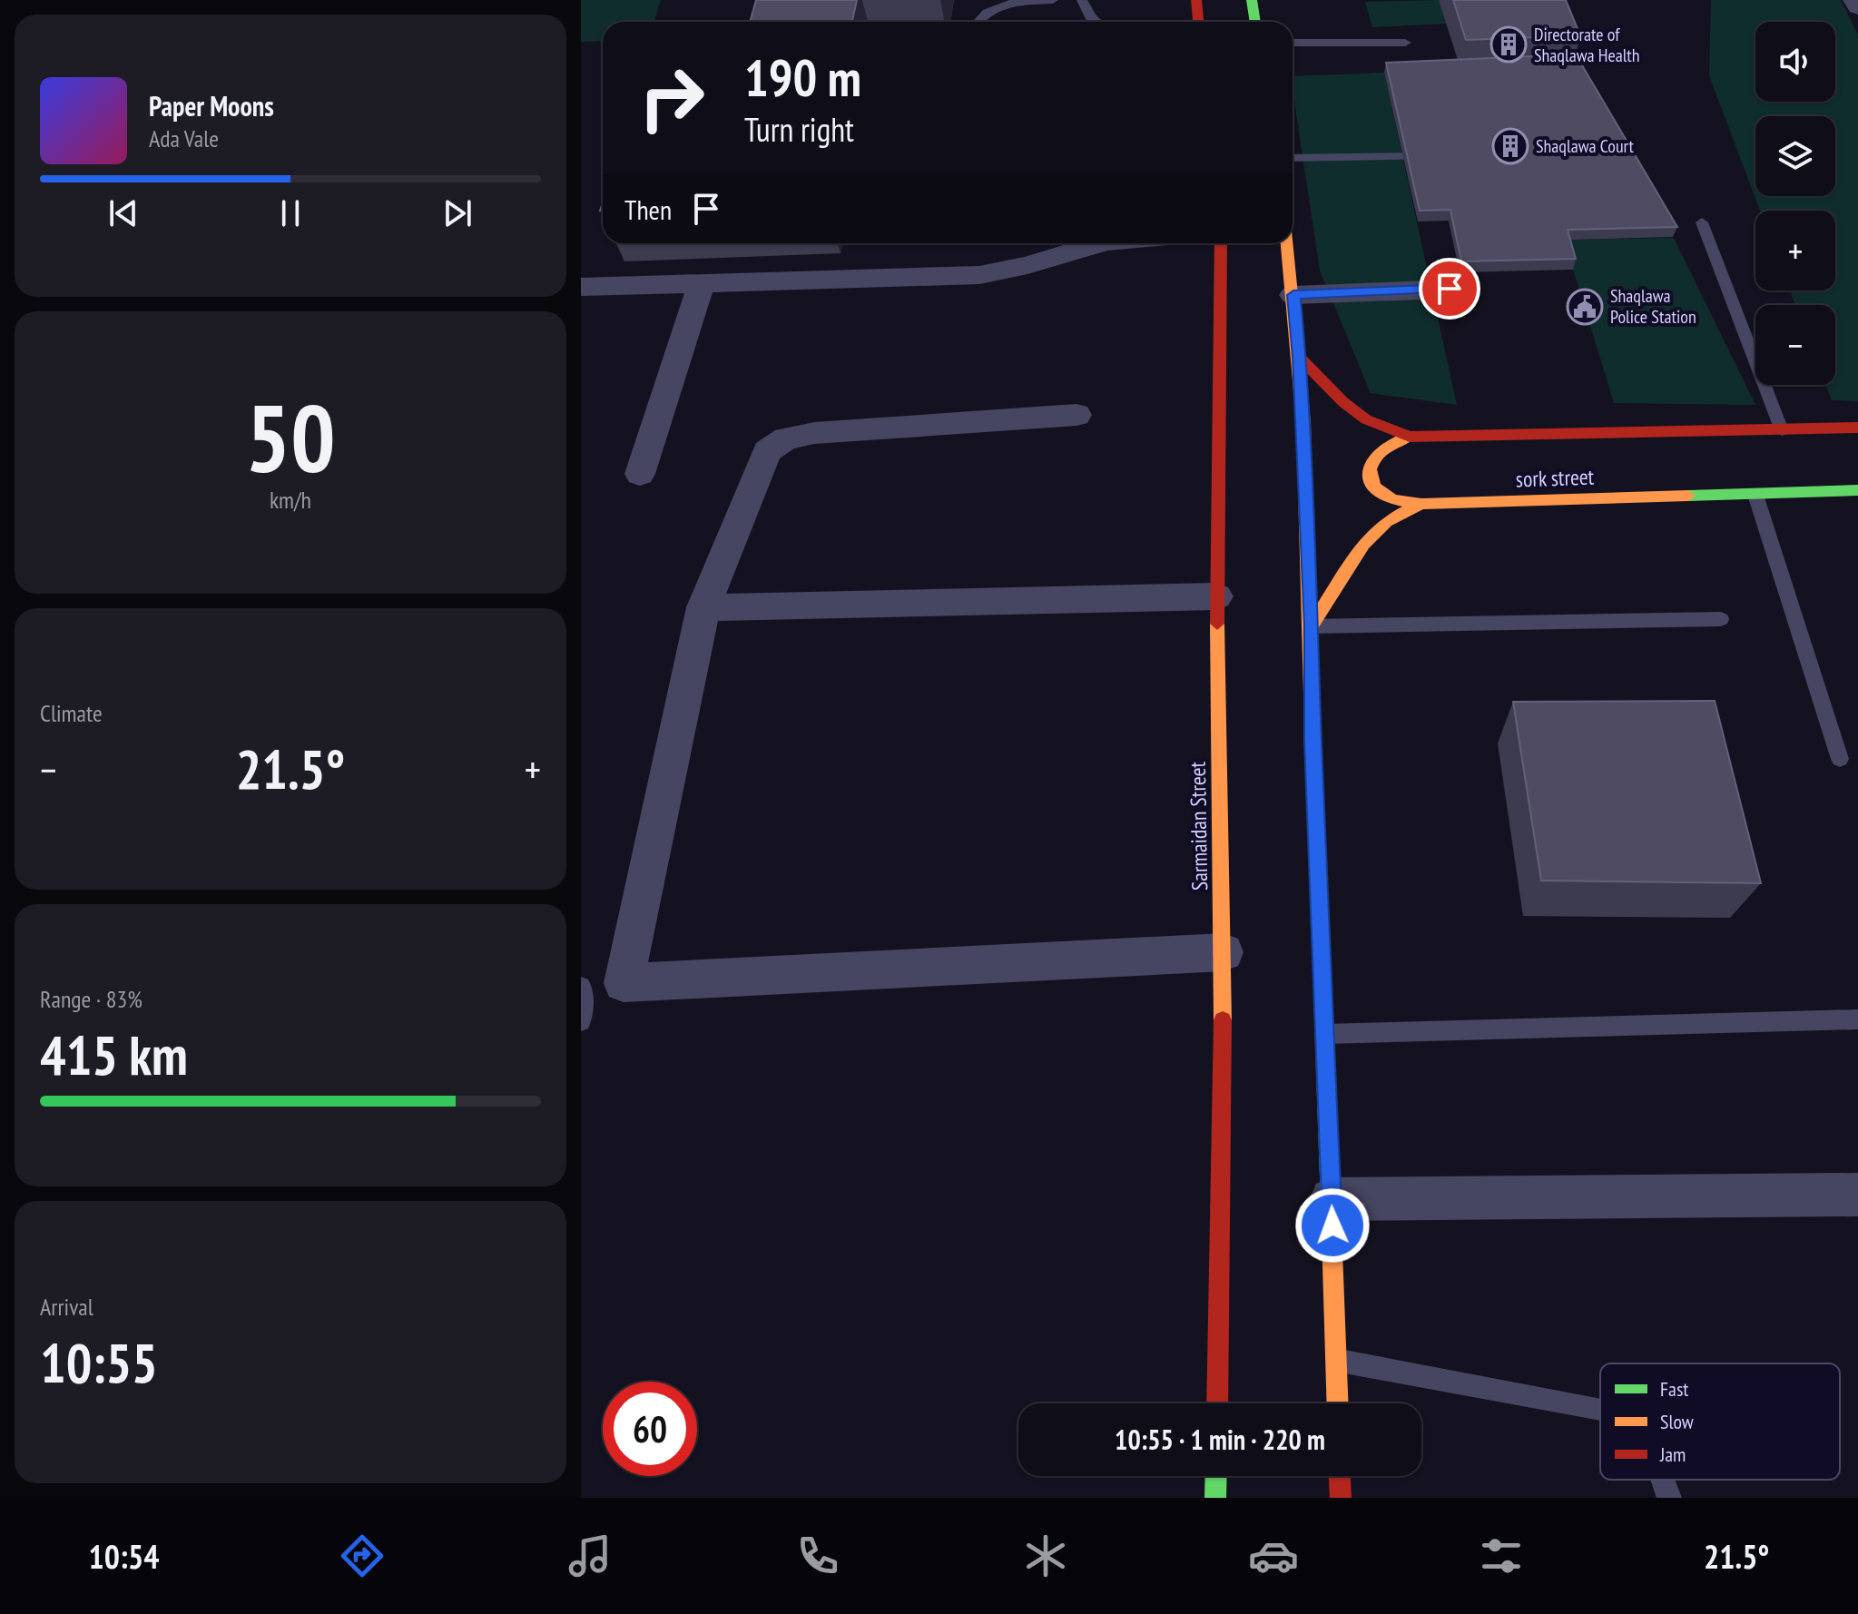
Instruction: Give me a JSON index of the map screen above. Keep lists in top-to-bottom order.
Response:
{
  "streets": {
    "main road": ["sork street", "Sarmaidan Street"]
  },
  "places": {
    "building": ["Directorate of Shaqlawa Health", "Shaqlawa Court"],
    "public building": ["Shaqlawa Police Station"]
  },
  "legend": ["Fast", "Slow", "Jam"],
  "page": {
    "map_buttons": ["+", "−"],
    "turn": ["190 m", "Turn right"],
    "song": ["Paper Moons", "Ada Vale"],
    "then": "Then",
    "tile": [
      ["50", "km/h"],
      "Climate",
      ["Range · 83%", "415 km"],
      ["Arrival", "10:55"]
    ],
    "heat": ["−", "21.5°", "+"],
    "limit": "60",
    "trip": "10:55 · 1 min · 220 m",
    "tabs": ["10:54", "21.5°"]
  }
}
